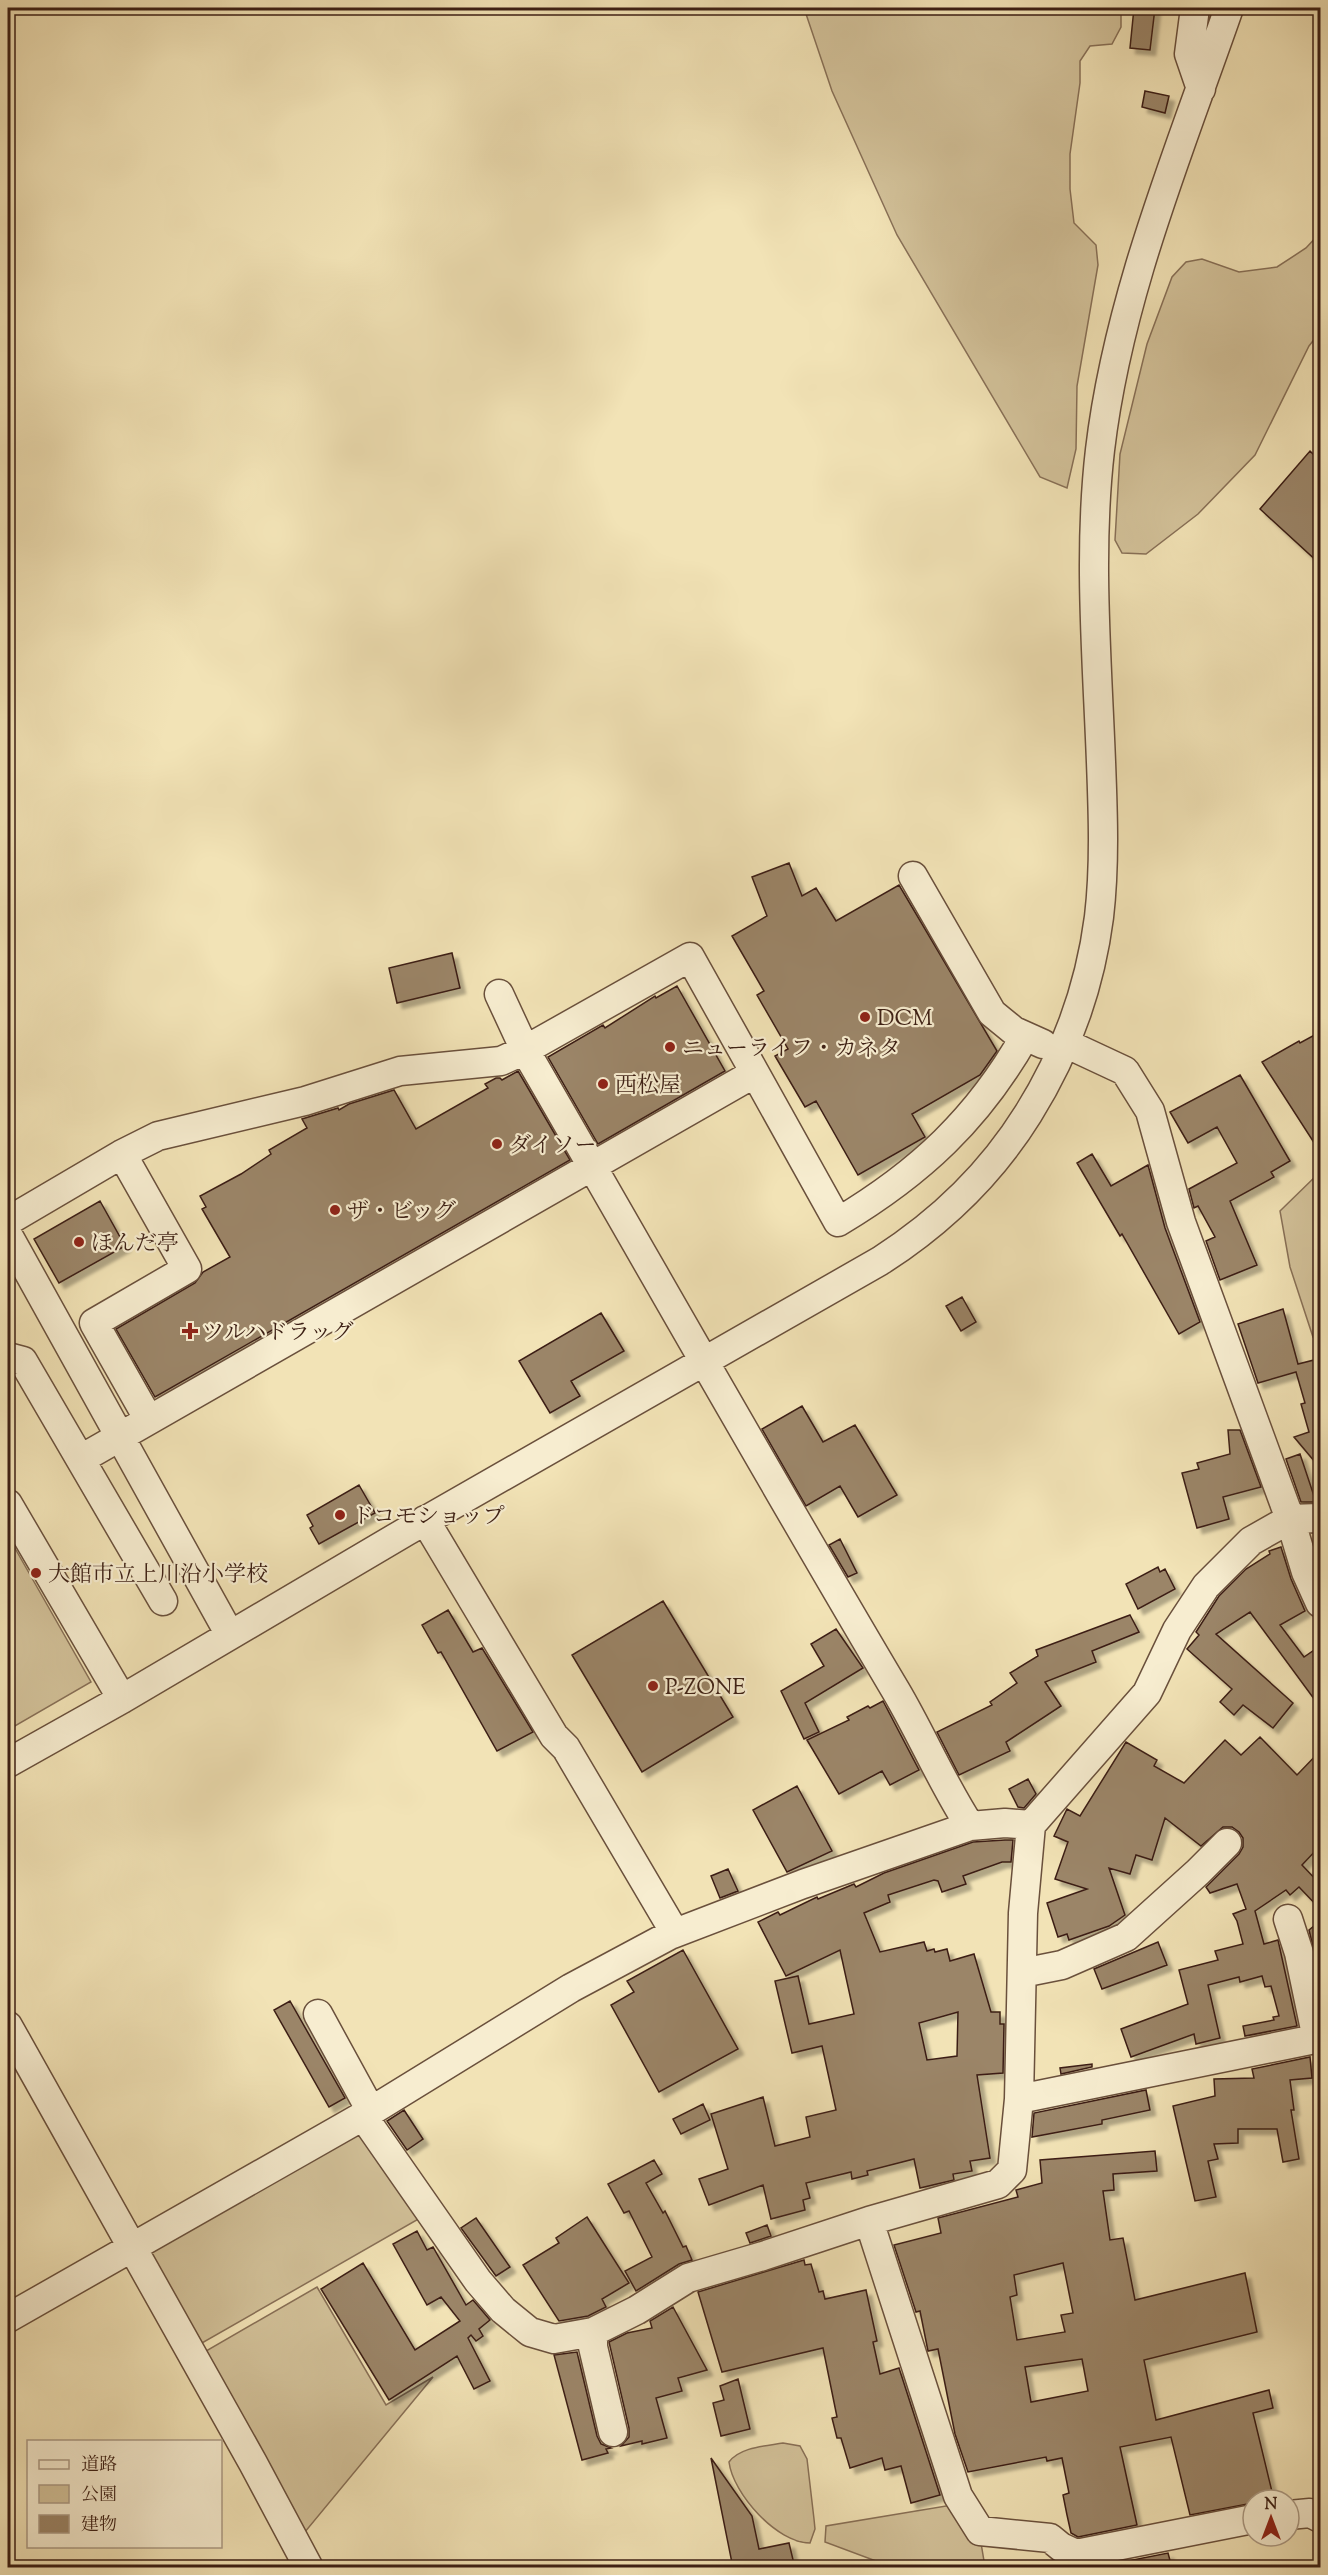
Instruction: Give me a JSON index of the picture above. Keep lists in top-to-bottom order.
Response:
{
  "places": {
    "other": [
      "DCM",
      "ニューライフ・カネタ",
      "西松屋",
      "ダイソー",
      "ザ・ビッグ",
      "ほんだ亭",
      "ドコモショップ",
      "大館市立上川沿小学校",
      "P-ZONE"
    ],
    "health": ["ツルハドラッグ"]
  },
  "legend": ["道路", "公園", "建物"],
  "north": "top"
}
